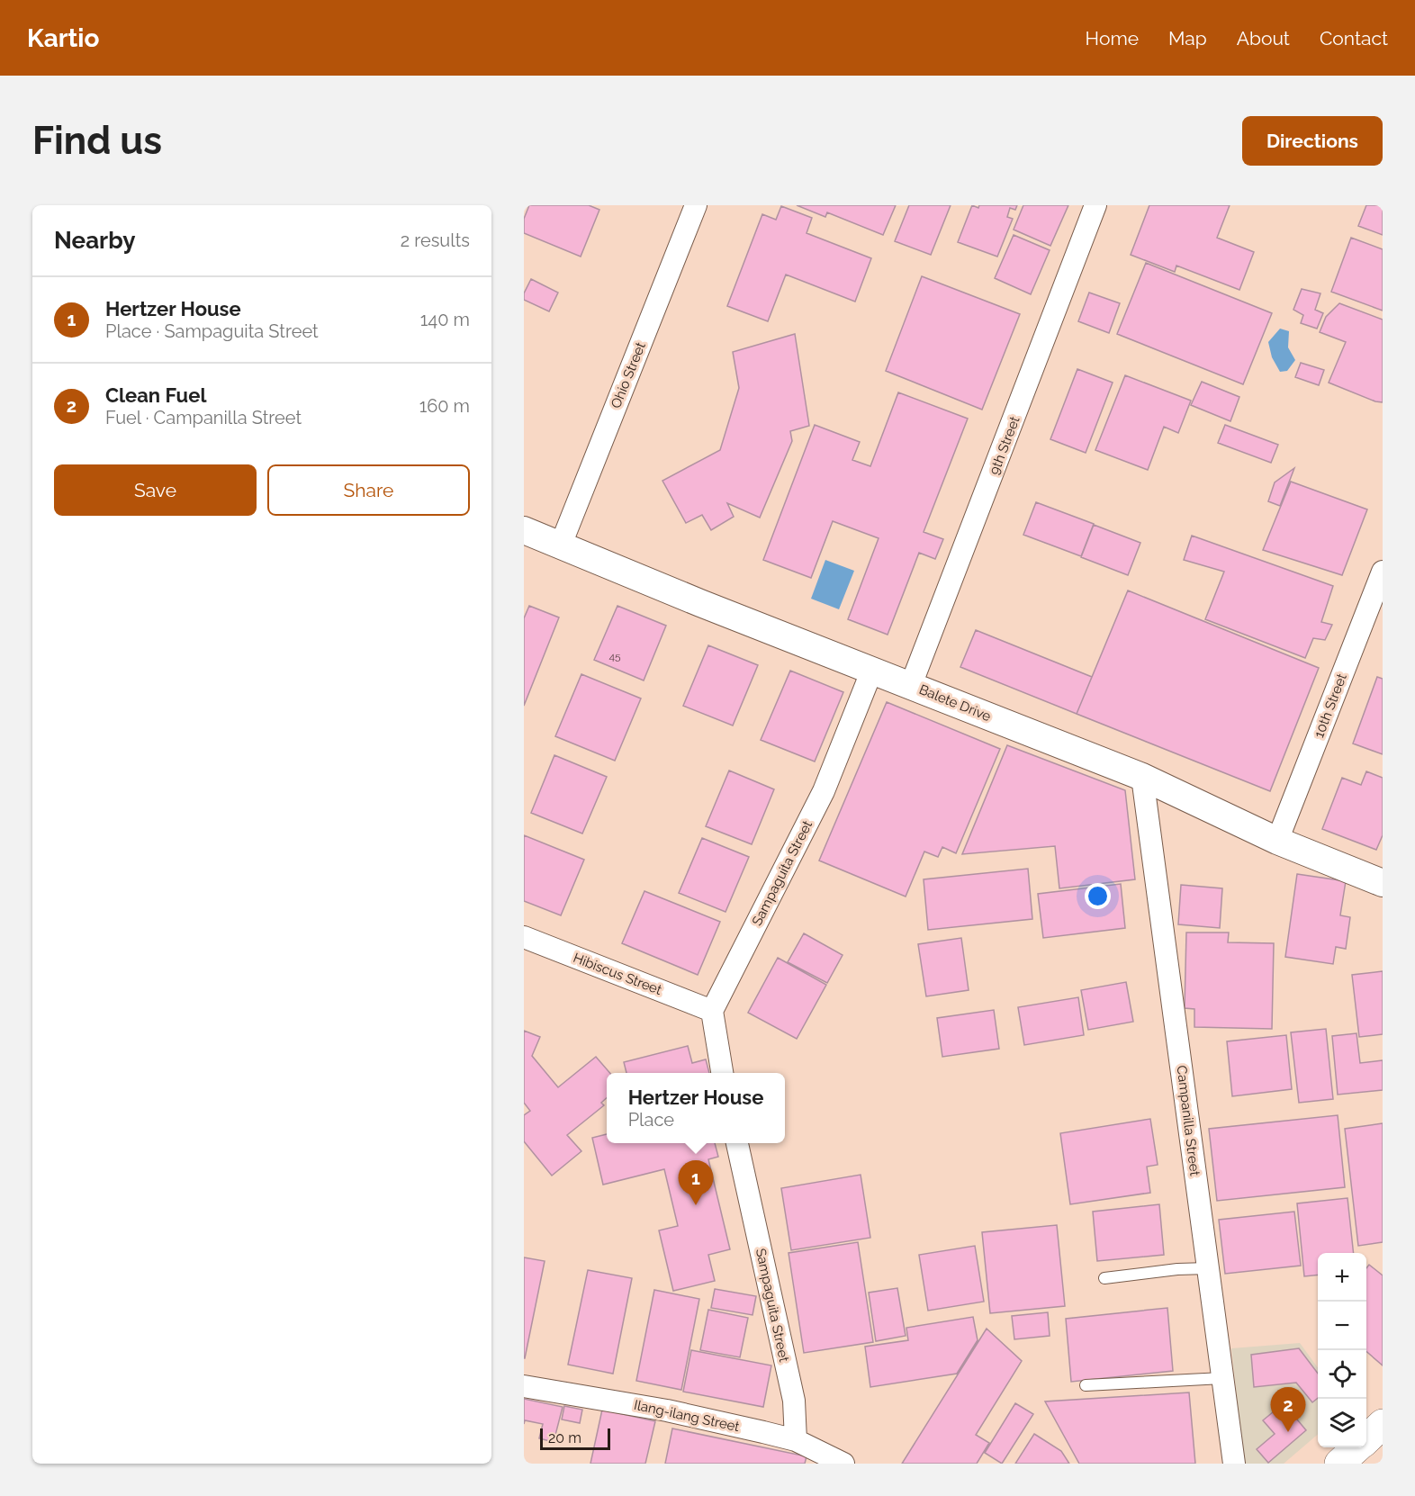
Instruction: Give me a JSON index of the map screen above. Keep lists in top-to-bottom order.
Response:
{
  "streets": {
    "street": [
      "Ohio Street",
      "9th Street",
      "Balete Drive",
      "10th Street",
      "Sampaguita Street",
      "Hibiscus Street",
      "Campanilla Street",
      "Ilang-ilang Street"
    ]
  },
  "crossings": [
    ["Ohio Street", "Balete Drive"],
    ["9th Street", "Balete Drive"],
    ["Balete Drive", "10th Street"],
    ["Balete Drive", "Sampaguita Street"],
    ["Balete Drive", "Campanilla Street"],
    ["Sampaguita Street", "Hibiscus Street"],
    ["Sampaguita Street", "Ilang-ilang Street"]
  ],
  "house_numbers": ["45"],
  "scale_bar": "20 m",
  "page": {
    "header": "Kartio",
    "nav": [
      "Home",
      "Map",
      "About",
      "Contact"
    ],
    "buttons": [
      "Directions",
      ["Save", "Share"]
    ],
    "title": "Find us",
    "heading": ["Nearby", "2 results"],
    "list": [
      {
        "mark": "1",
        "name": "Hertzer House",
        "note": "Place · Sampaguita Street",
        "value": "140 m"
      },
      {
        "mark": "2",
        "name": "Clean Fuel",
        "note": "Fuel · Campanilla Street",
        "value": "160 m"
      }
    ],
    "popup": ["Hertzer House", "Place"],
    "pins": ["1", "2"],
    "map_buttons": ["+", "−"],
    "scale": "20 m"
  }
}
